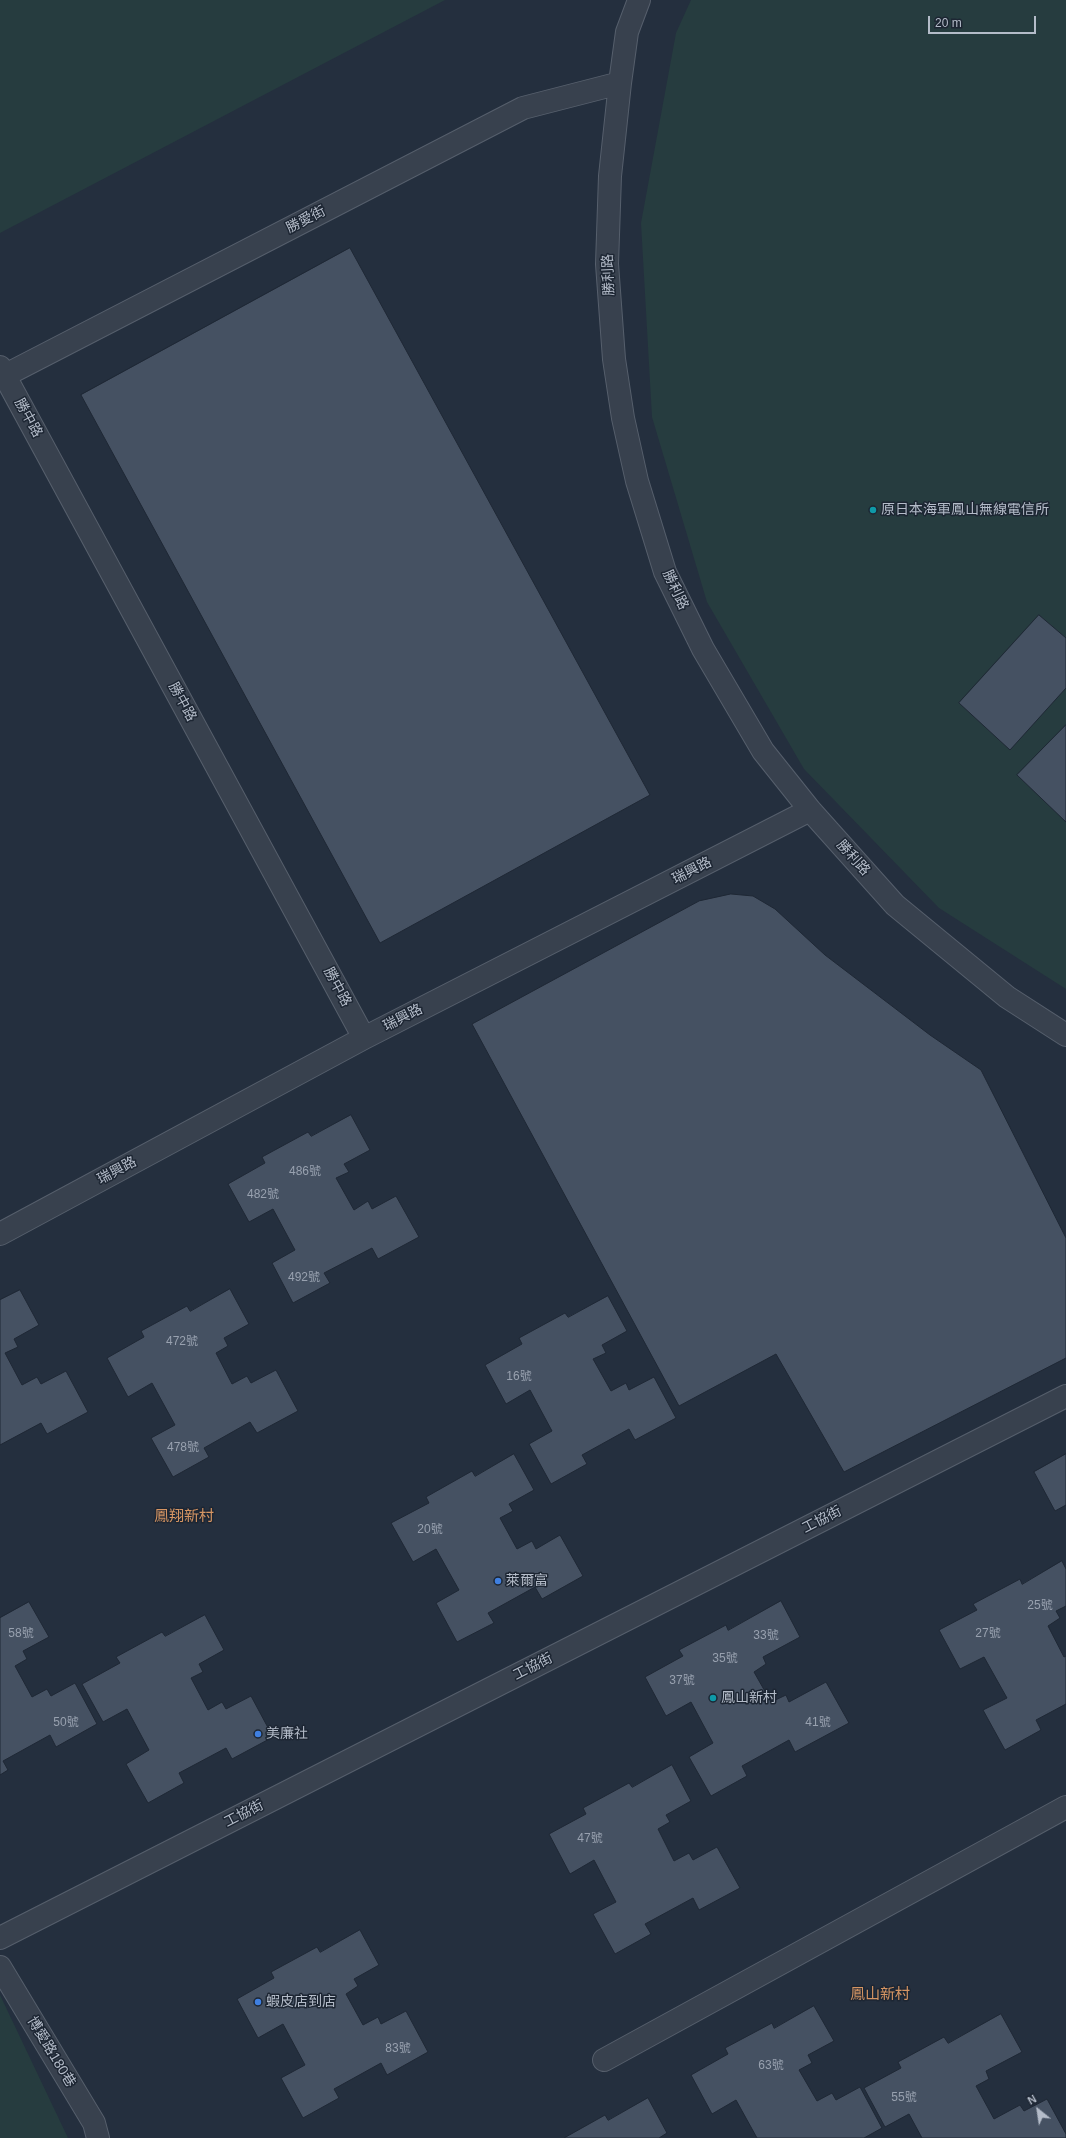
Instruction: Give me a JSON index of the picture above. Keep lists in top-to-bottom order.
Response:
{
  "streets": {
    "street": [
      "勝愛街",
      "勝利路",
      "勝中路",
      "瑞興路",
      "工協街",
      "博愛路180巷"
    ]
  },
  "crossings": [
    ["勝愛街", "勝利路"],
    ["勝愛街", "勝中路"],
    ["勝利路", "瑞興路"],
    ["勝中路", "瑞興路"]
  ],
  "districts": ["鳳翔新村", "鳳山新村"],
  "places": [
    "原日本海軍鳳山無線電信所",
    "萊爾富",
    "鳳山新村",
    "美廉社",
    "蝦皮店到店"
  ],
  "house_numbers": [
    "486號",
    "482號",
    "492號",
    "472號",
    "16號",
    "478號",
    "20號",
    "25號",
    "58號",
    "27號",
    "33號",
    "35號",
    "37號",
    "50號",
    "41號",
    "47號",
    "83號",
    "63號",
    "55號"
  ],
  "scale_bar": "20 m",
  "north": "top left"
}
